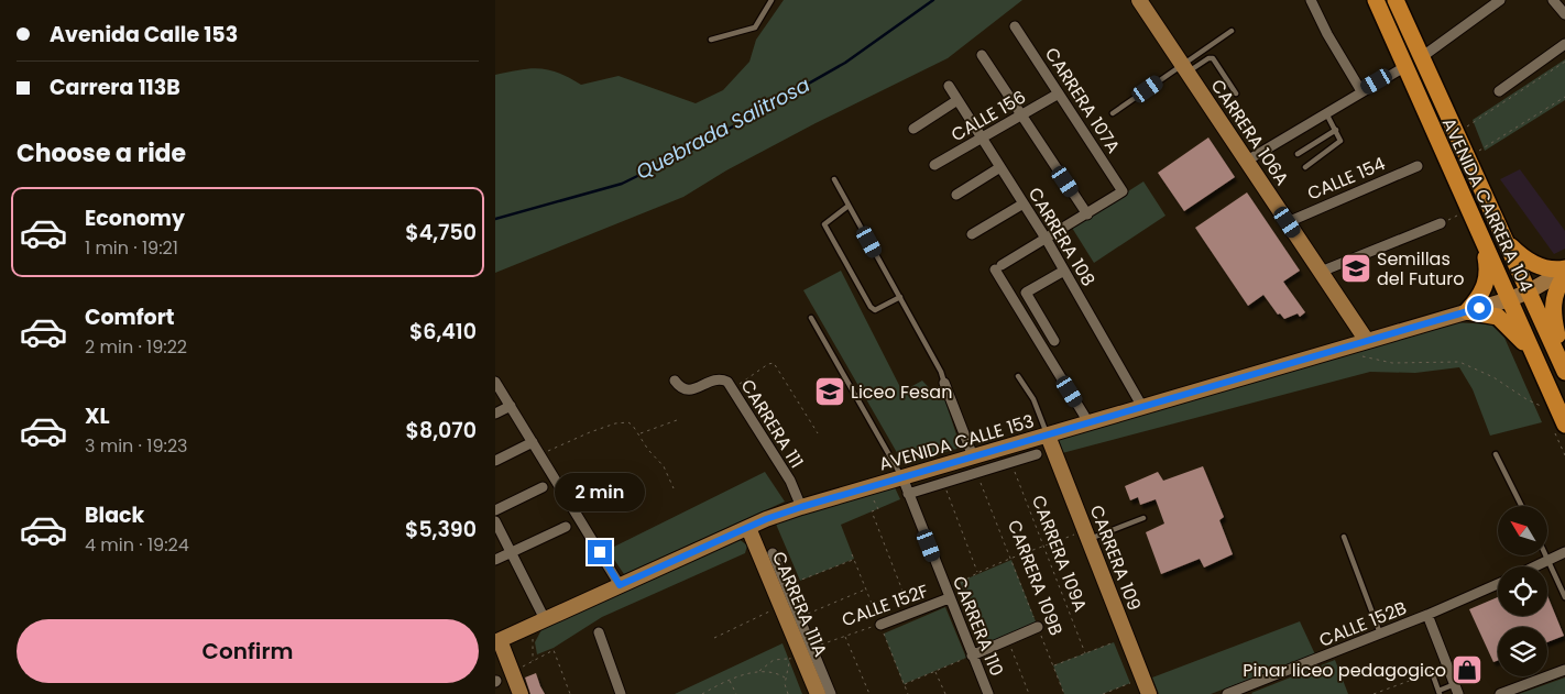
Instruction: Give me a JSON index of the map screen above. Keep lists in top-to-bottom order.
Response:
{
  "streets": {
    "main road": ["AVENIDA CARRERA 104"],
    "street": [
      "CARRERA 107A",
      "CALLE 156",
      "CARRERA 106A",
      "CALLE 154",
      "CARRERA 108",
      "CARRERA 111",
      "AVENIDA CALLE 153",
      "CARRERA 109",
      "CARRERA 111A",
      "CALLE 152F",
      "CALLE 152B",
      "CARRERA 110"
    ],
    "path": ["CARRERA 109A", "CARRERA 109B"]
  },
  "crossings": [
    ["CARRERA 107A", "CALLE 156"],
    ["CALLE 156", "CARRERA 108"],
    ["CARRERA 106A", "CALLE 154"],
    ["CARRERA 106A", "AVENIDA CALLE 153"],
    ["AVENIDA CARRERA 104", "AVENIDA CALLE 153"],
    ["CARRERA 108", "AVENIDA CALLE 153"],
    ["CARRERA 111", "AVENIDA CALLE 153"],
    ["AVENIDA CALLE 153", "CARRERA 109A"],
    ["AVENIDA CALLE 153", "CARRERA 109"],
    ["AVENIDA CALLE 153", "CARRERA 109B"],
    ["AVENIDA CALLE 153", "CARRERA 111A"],
    ["AVENIDA CALLE 153", "CARRERA 110"],
    ["CARRERA 111A", "CALLE 152F"],
    ["CALLE 152F", "CARRERA 110"]
  ],
  "water": ["Quebrada Salitrosa"],
  "places": {
    "school or university": ["Semillas del Futuro", "Liceo Fesan"],
    "shop": ["Pinar liceo pedagogico"]
  },
  "north": "top left",
  "page": {
    "banner": ["Avenida Calle 153", "Carrera 113B"],
    "heading": "Choose a ride",
    "list": [
      {
        "name": "Economy",
        "note": "1 min · 19:21",
        "value": "$4,750"
      },
      {
        "name": "Comfort",
        "note": "2 min · 19:22",
        "value": "$6,410"
      },
      {
        "name": "XL",
        "note": "3 min · 19:23",
        "value": "$8,070"
      },
      {
        "name": "Black",
        "note": "4 min · 19:24",
        "value": "$5,390"
      }
    ],
    "bubble": "2 min",
    "buttons": "Confirm"
  }
}
